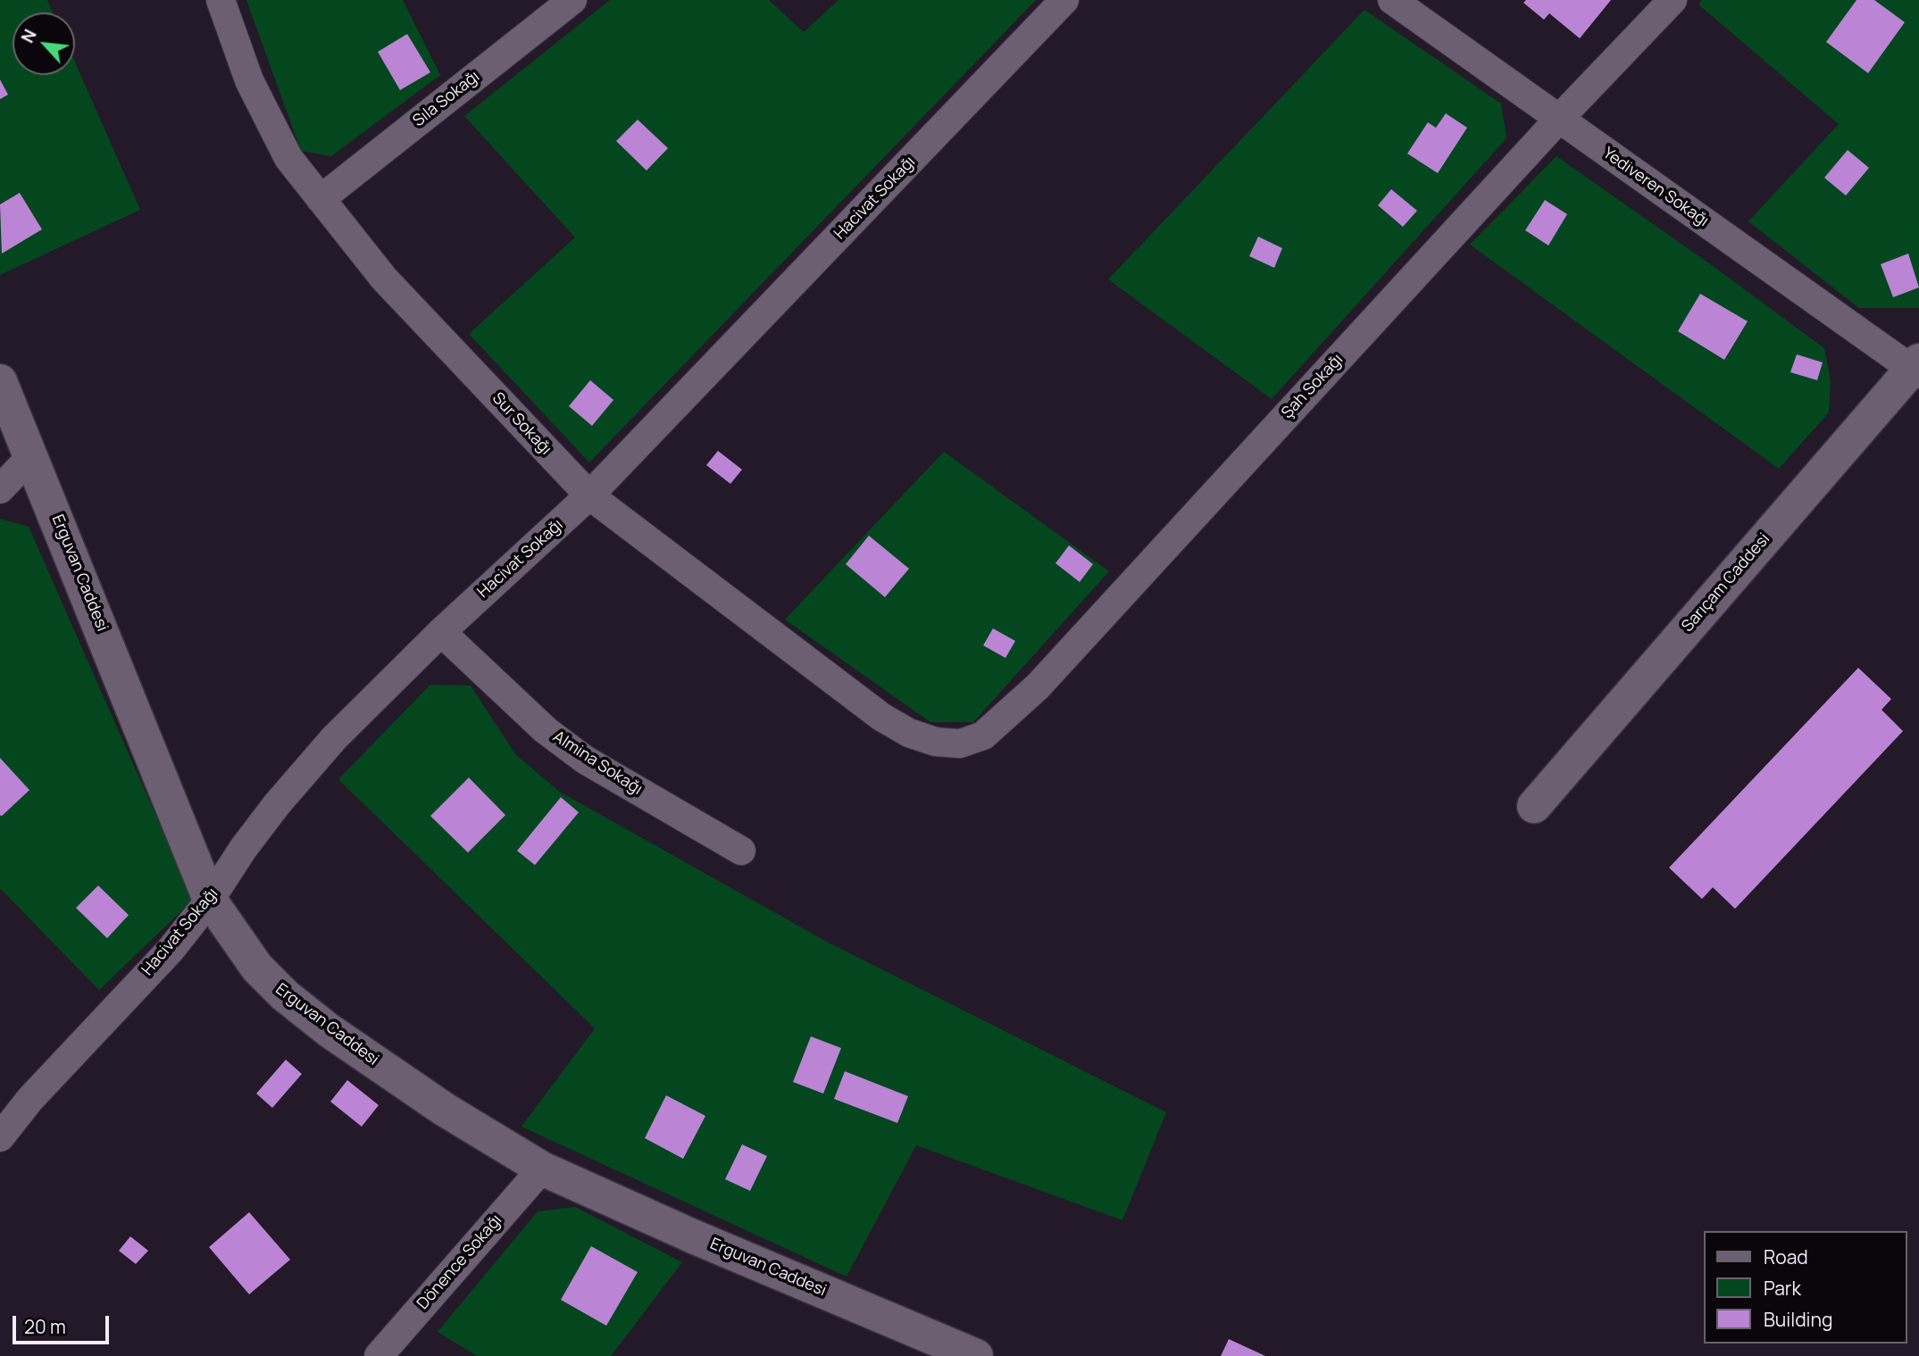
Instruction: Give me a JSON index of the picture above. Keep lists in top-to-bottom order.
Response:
{
  "streets": {
    "street": [
      "Sıla Sokağı",
      "Yediveren Sokağı",
      "Hacivat Sokağı",
      "Şah Sokağı",
      "Sur Sokağı",
      "Erguvan Caddesi",
      "Sarıçam Caddesi",
      "Almina Sokağı",
      "Dönence Sokağı"
    ]
  },
  "crossings": [
    ["Sıla Sokağı", "Sur Sokağı"],
    ["Yediveren Sokağı", "Şah Sokağı"],
    ["Yediveren Sokağı", "Sarıçam Caddesi"],
    ["Hacivat Sokağı", "Sur Sokağı"],
    ["Hacivat Sokağı", "Erguvan Caddesi"],
    ["Hacivat Sokağı", "Almina Sokağı"],
    ["Şah Sokağı", "Sur Sokağı"],
    ["Erguvan Caddesi", "Dönence Sokağı"]
  ],
  "legend": ["Road", "Park", "Building"],
  "scale_bar": "20 m",
  "north": "top left"
}
